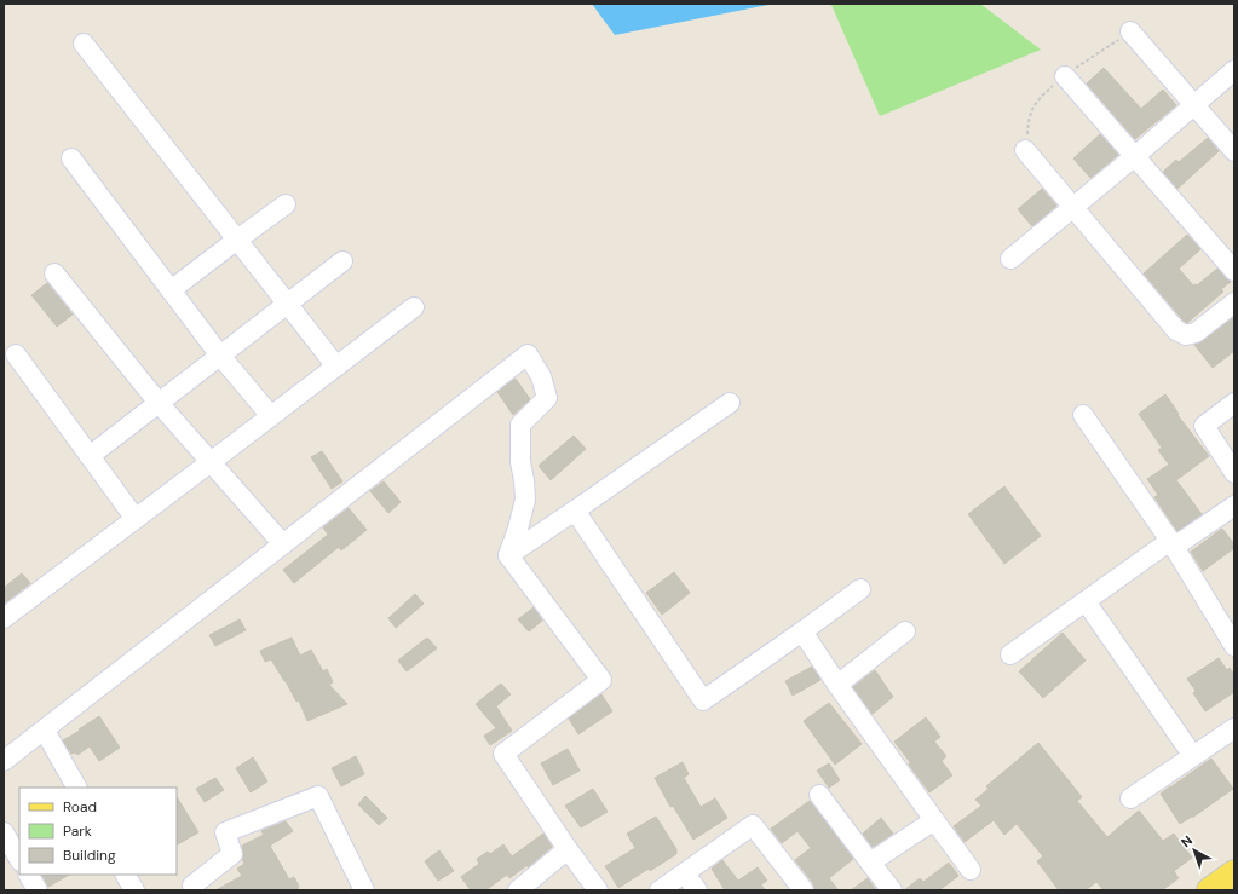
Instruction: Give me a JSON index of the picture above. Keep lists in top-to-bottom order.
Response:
{
  "legend": ["Road", "Park", "Building"],
  "north": "top left"
}
